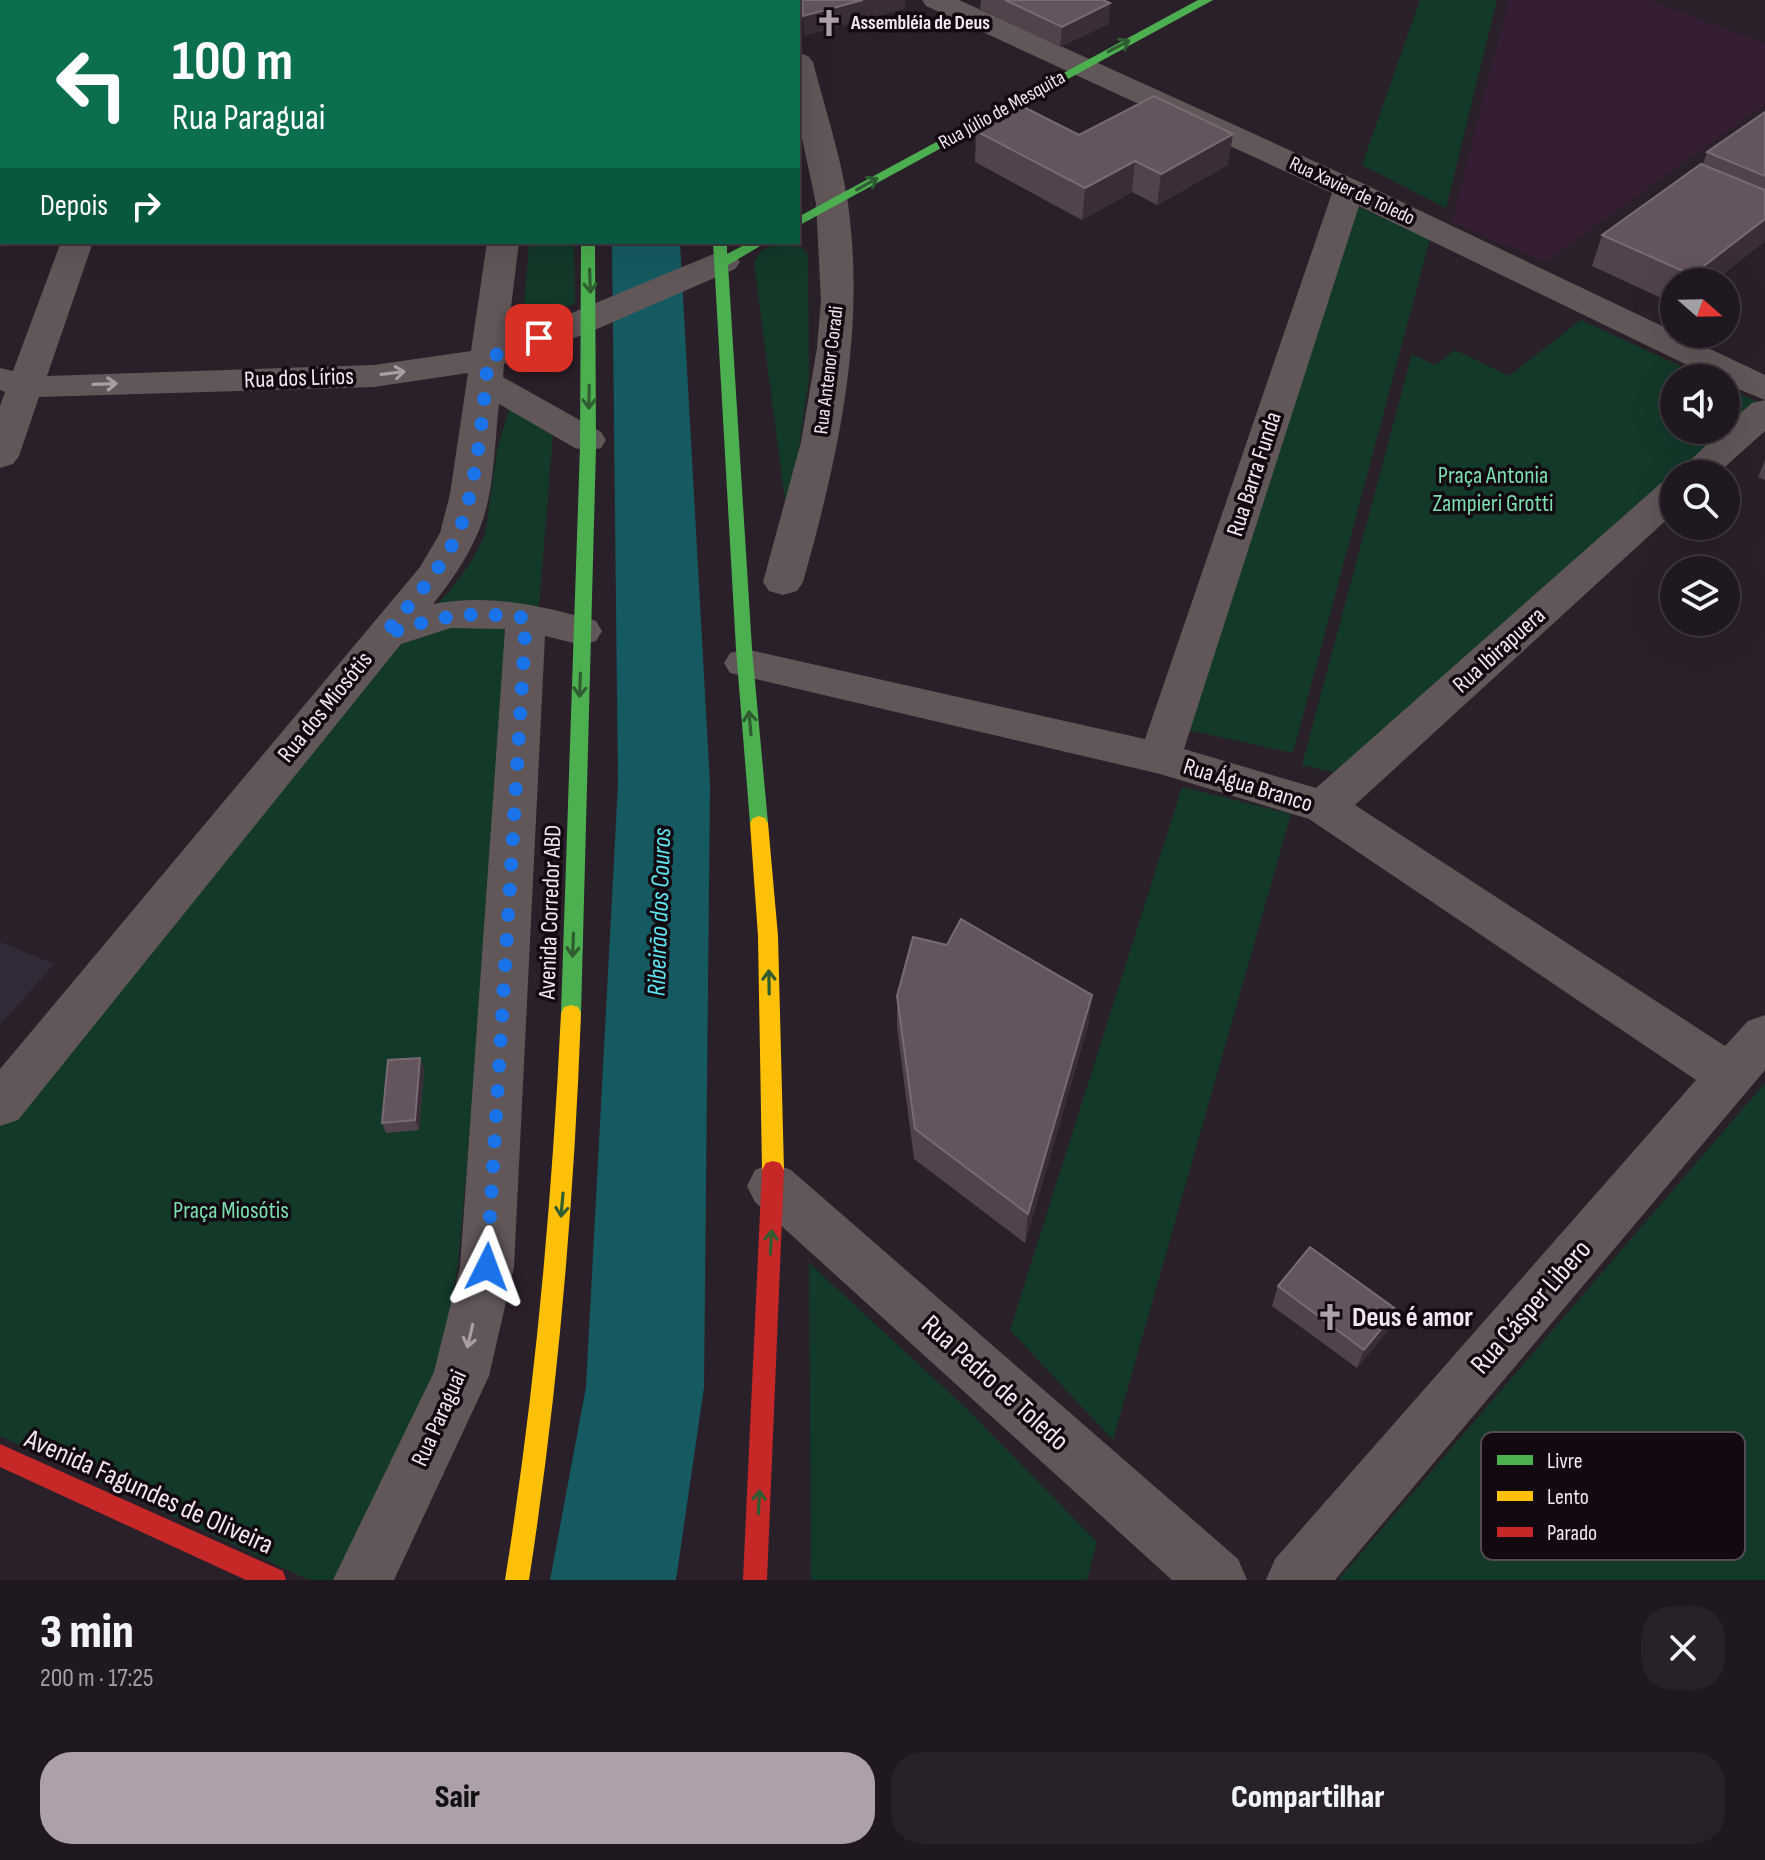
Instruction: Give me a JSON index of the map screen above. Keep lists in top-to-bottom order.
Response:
{
  "streets": {
    "main road": ["Rua Júlio de Mesquita", "Avenida Corredor ABD", "Avenida Fagundes de Oliveira"],
    "street": [
      "Rua Xavier de Toledo",
      "Rua Antenor Coradi",
      "Rua dos Lírios",
      "Rua Barra Funda",
      "Rua Ibirapuera",
      "Rua dos Miosótis",
      "Rua Água Branco",
      "Rua Cásper Libero",
      "Rua Pedro de Toledo",
      "Rua Paraguai"
    ]
  },
  "crossings": [
    ["Rua Júlio de Mesquita", "Rua Xavier de Toledo"],
    ["Rua Júlio de Mesquita", "Rua Antenor Coradi"],
    ["Rua Xavier de Toledo", "Rua Barra Funda"],
    ["Rua dos Lírios", "Rua dos Miosótis"],
    ["Rua dos Lírios", "Avenida Corredor ABD"],
    ["Rua Barra Funda", "Rua Água Branco"],
    ["Rua Ibirapuera", "Rua Água Branco"],
    ["Rua Água Branco", "Rua Cásper Libero"],
    ["Avenida Corredor ABD", "Rua Paraguai"]
  ],
  "one_way": [
    "Rua Júlio de Mesquita",
    "Rua dos Lírios",
    "Avenida Corredor ABD",
    "Rua Paraguai"
  ],
  "water": ["Ribeirão dos Couros"],
  "parks": ["Praça Antonia Zampieri Grotti", "Praça Miosótis"],
  "places": {
    "church": ["Assembléia de Deus", "Deus é amor"]
  },
  "legend": ["Livre", "Lento", "Parado"],
  "north": "right",
  "page": {
    "turn": ["100 m", "Rua Paraguai"],
    "then": "Depois",
    "heading": ["3 min", "200 m · 17:25"],
    "buttons": ["Sair", "Compartilhar"]
  }
}
